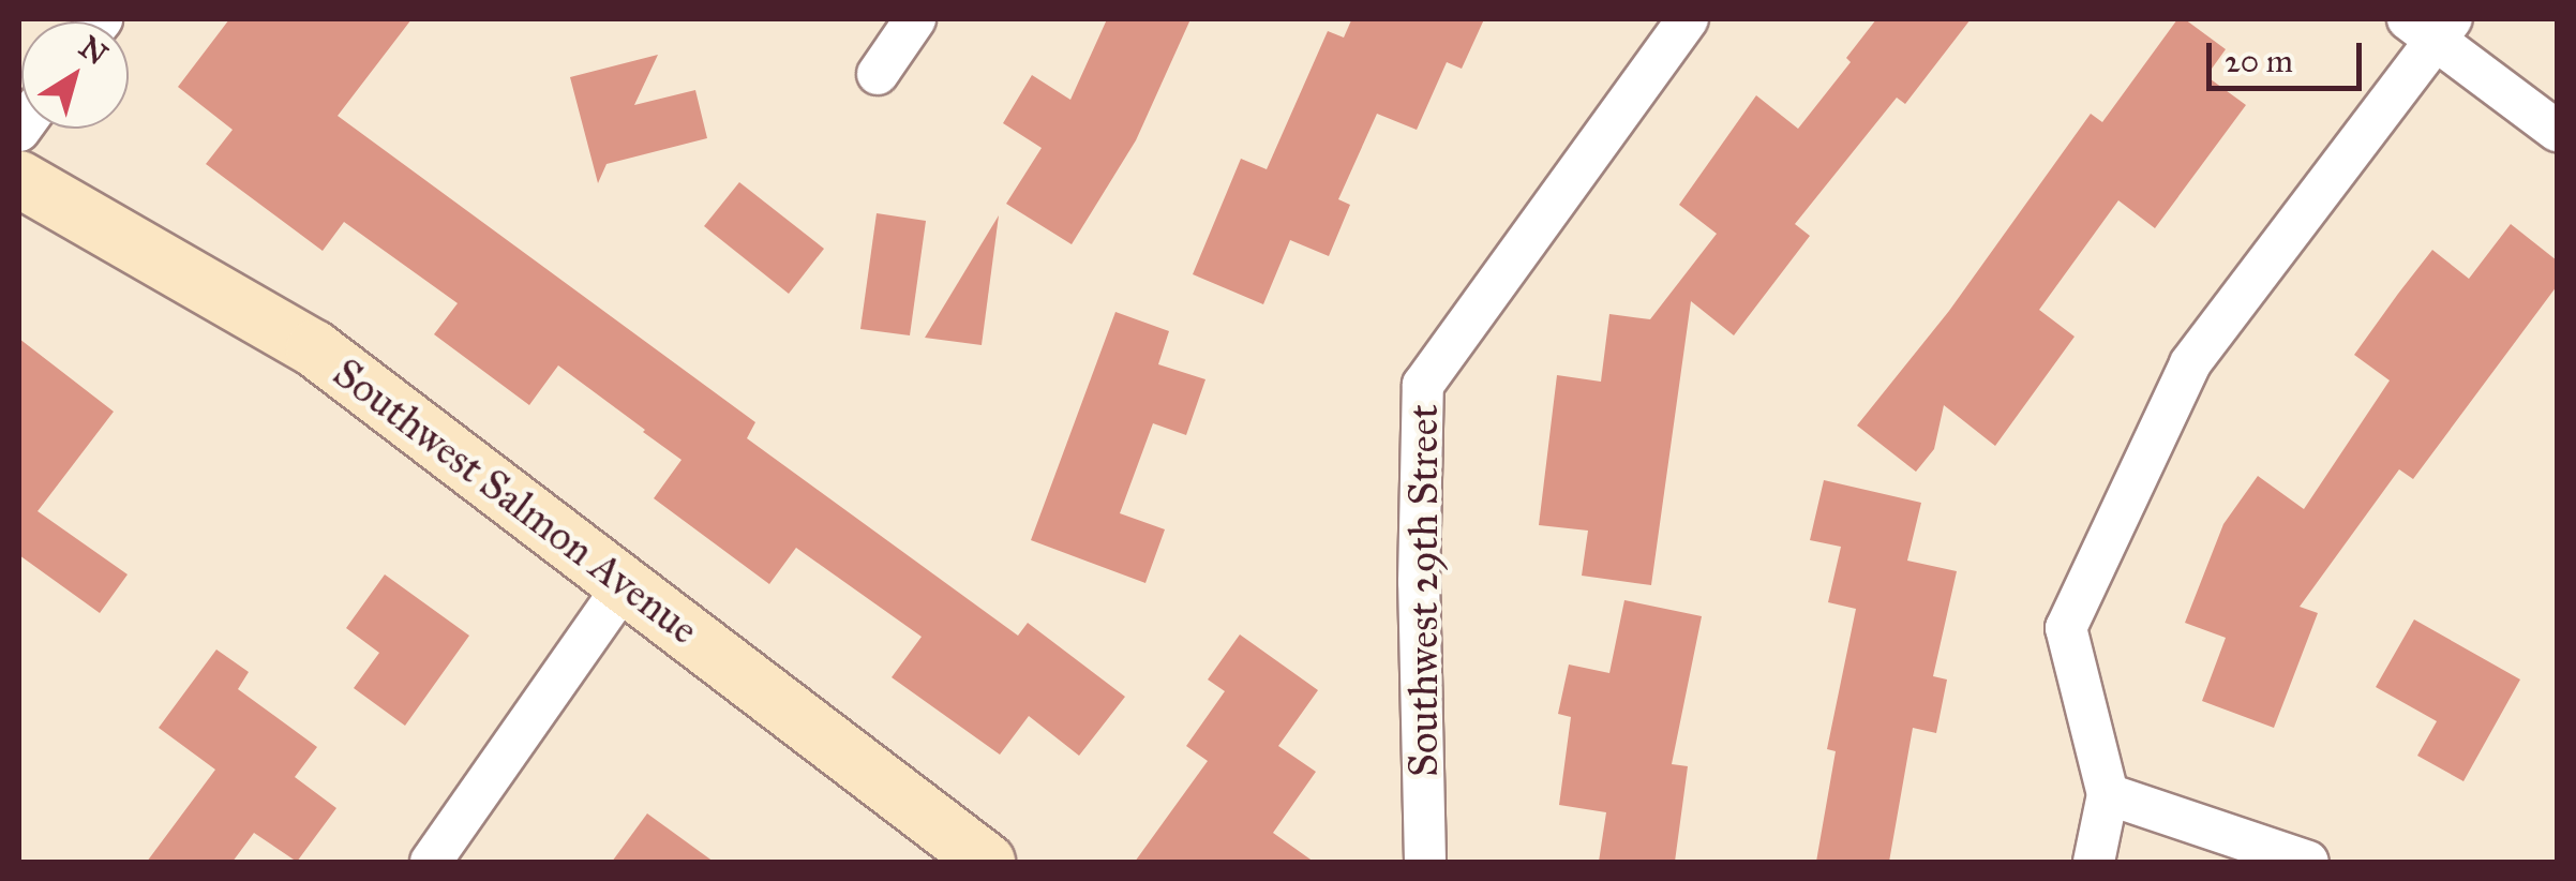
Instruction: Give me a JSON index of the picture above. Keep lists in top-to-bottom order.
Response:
{
  "streets": {
    "street": ["Southwest Salmon Avenue", "Southwest 29th Street"]
  },
  "scale_bar": "20 m",
  "north": "top right"
}
